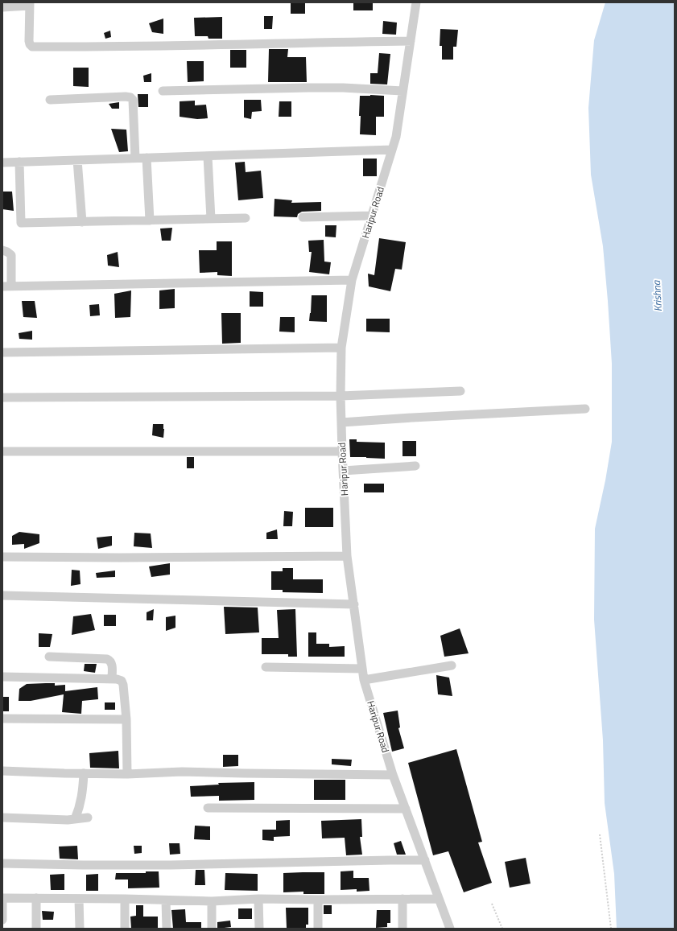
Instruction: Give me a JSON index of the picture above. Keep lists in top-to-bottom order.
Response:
{
  "streets": {
    "street": ["Haripur Road"]
  },
  "water": ["Krishna"]
}
